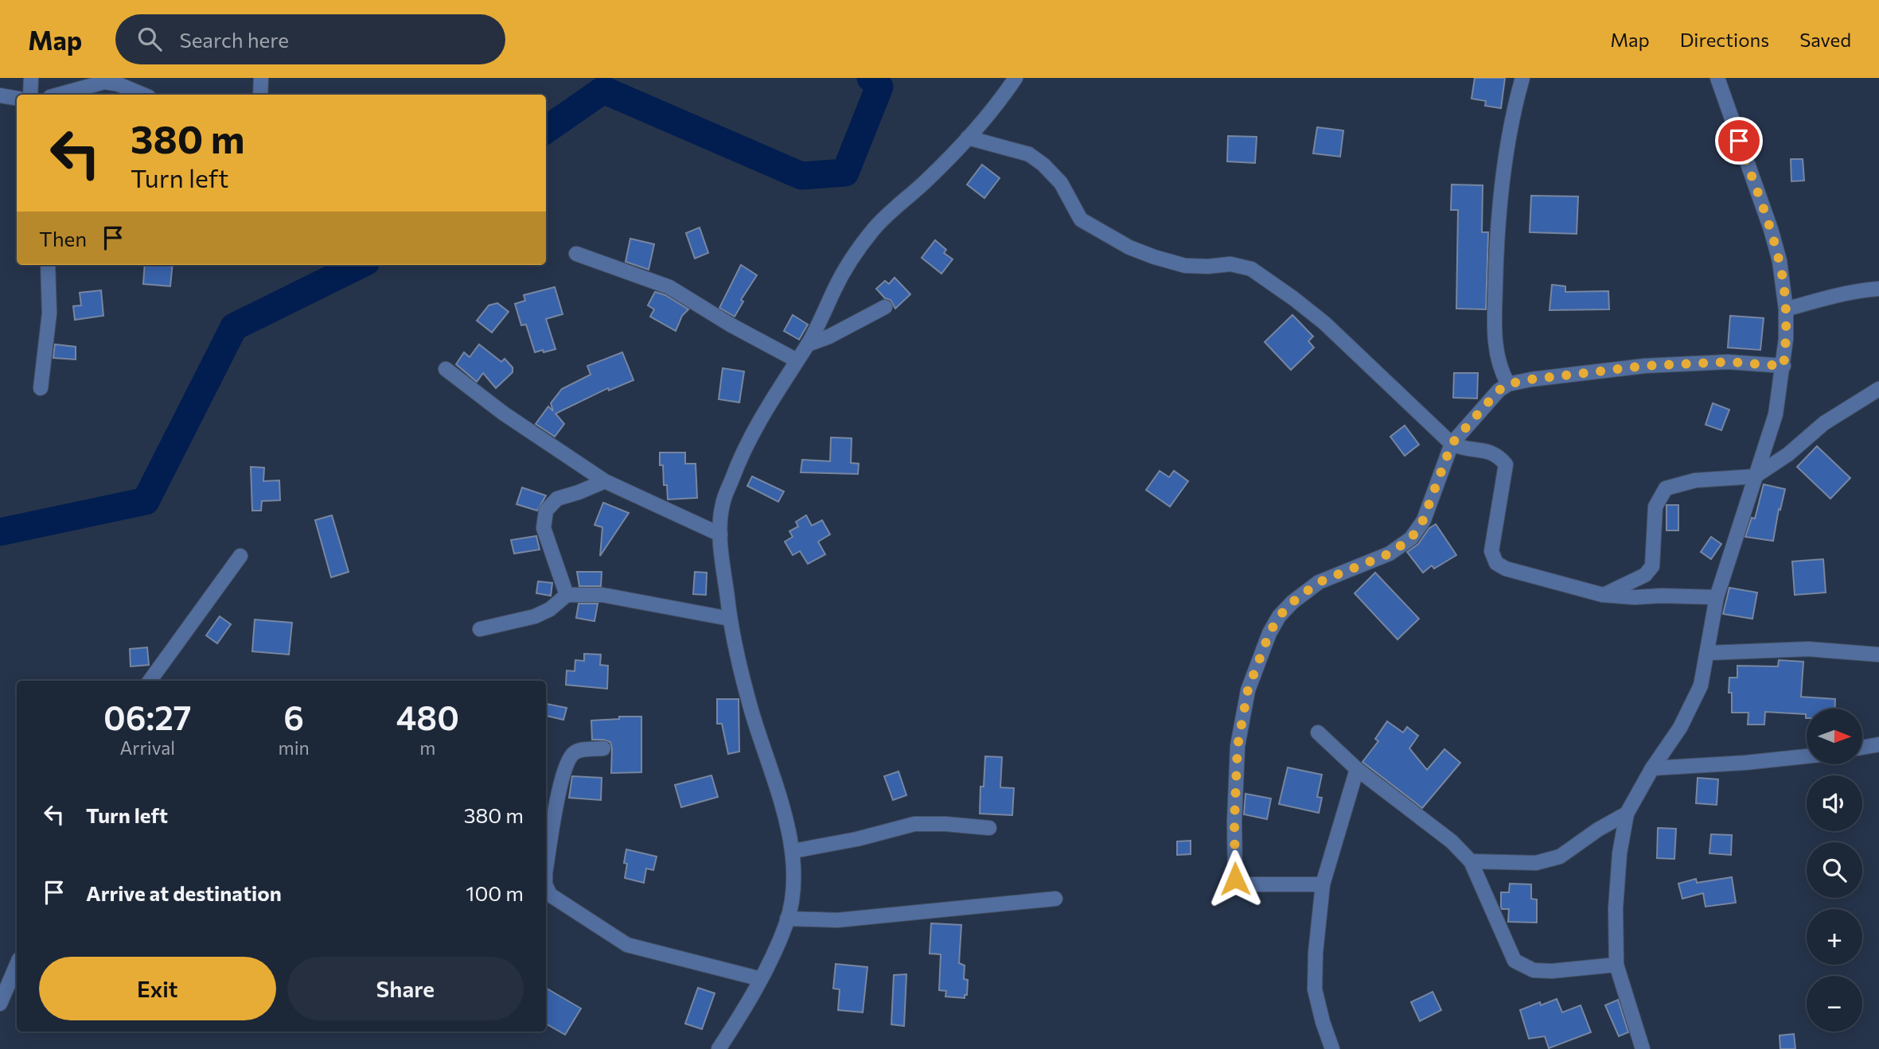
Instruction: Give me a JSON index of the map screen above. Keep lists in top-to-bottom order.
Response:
{
  "north": "right",
  "page": {
    "header": "Map",
    "search": "Search here",
    "nav": ["Map", "Directions", "Saved"],
    "turn": ["380 m", "Turn left"],
    "then": "Then",
    "eta": [
      "06:27",
      "Arrival",
      "6",
      "min",
      "480",
      "m"
    ],
    "map_buttons": ["+", "−"],
    "list": [
      {
        "name": "Turn left",
        "value": "380 m"
      },
      {
        "name": "Arrive at destination",
        "value": "100 m"
      }
    ],
    "buttons": ["Exit", "Share"]
  }
}
